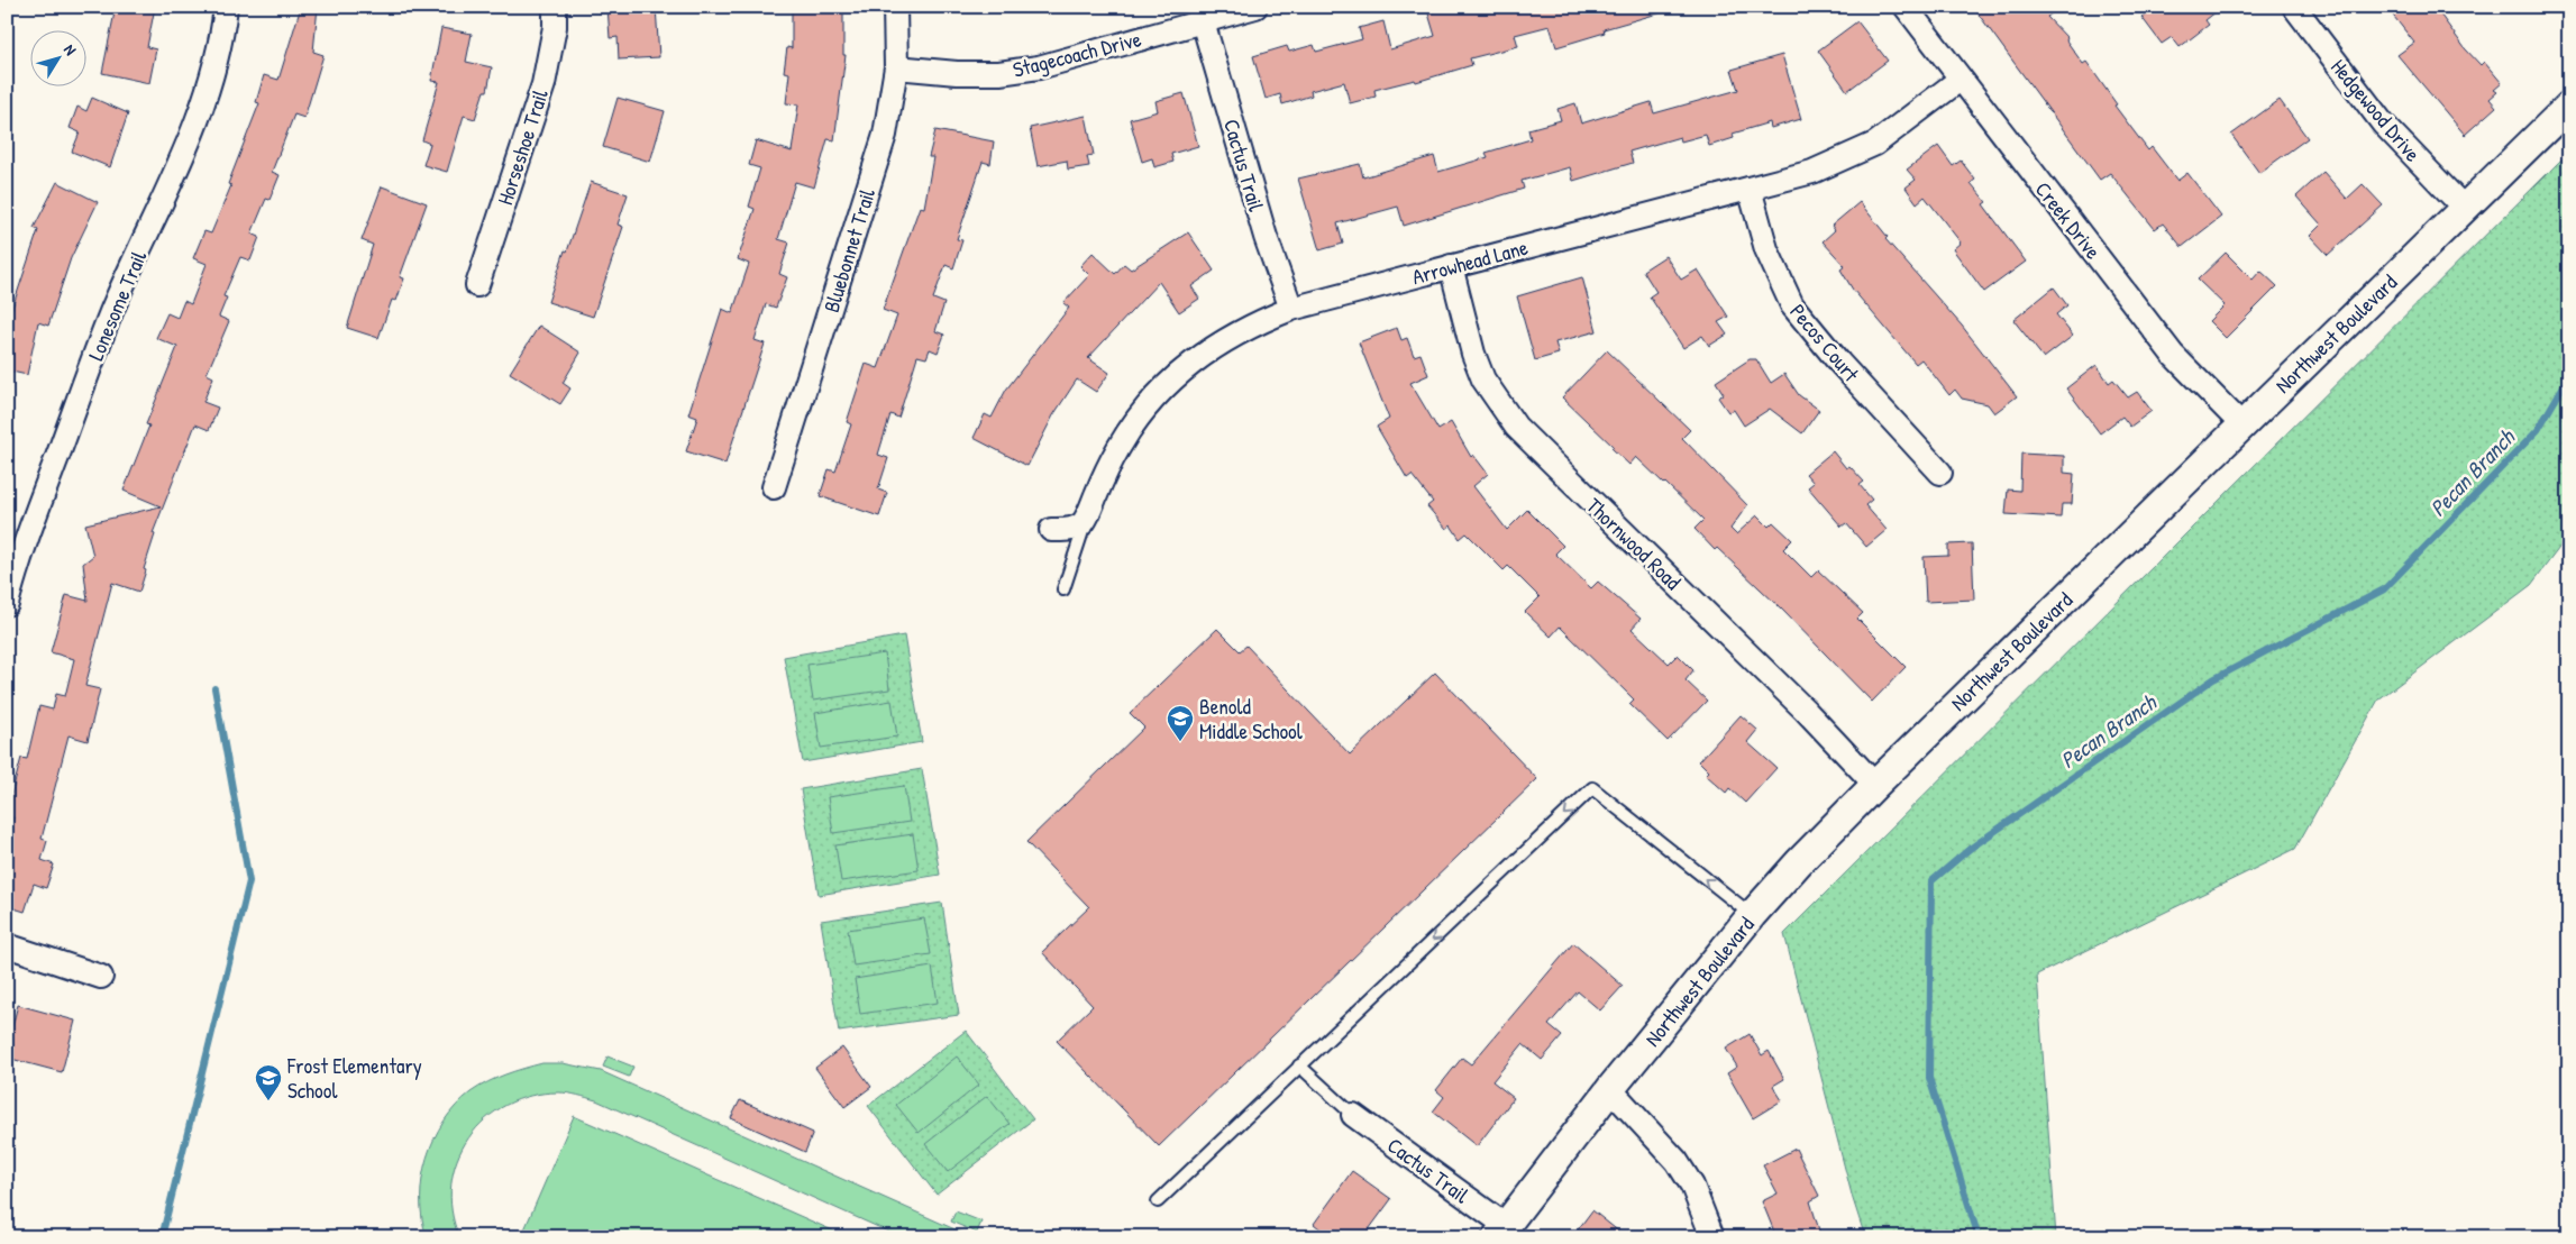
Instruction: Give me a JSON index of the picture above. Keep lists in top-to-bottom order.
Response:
{
  "streets": {
    "street": [
      "Stagecoach Drive",
      "Hedgewood Drive",
      "Horseshoe Trail",
      "Cactus Trail",
      "Creek Drive",
      "Bluebonnet Trail",
      "Arrowhead Lane",
      "Lonesome Trail",
      "Northwest Boulevard",
      "Pecos Court",
      "Thornwood Road"
    ]
  },
  "crossings": [
    ["Stagecoach Drive", "Cactus Trail"],
    ["Stagecoach Drive", "Bluebonnet Trail"],
    ["Hedgewood Drive", "Northwest Boulevard"],
    ["Cactus Trail", "Arrowhead Lane"],
    ["Cactus Trail", "Northwest Boulevard"],
    ["Creek Drive", "Arrowhead Lane"],
    ["Creek Drive", "Northwest Boulevard"],
    ["Arrowhead Lane", "Pecos Court"],
    ["Arrowhead Lane", "Thornwood Road"],
    ["Northwest Boulevard", "Thornwood Road"]
  ],
  "water": ["Pecan Branch"],
  "places": {
    "school or university": ["Benold Middle School", "Frost Elementary School"]
  },
  "north": "top right"
}
